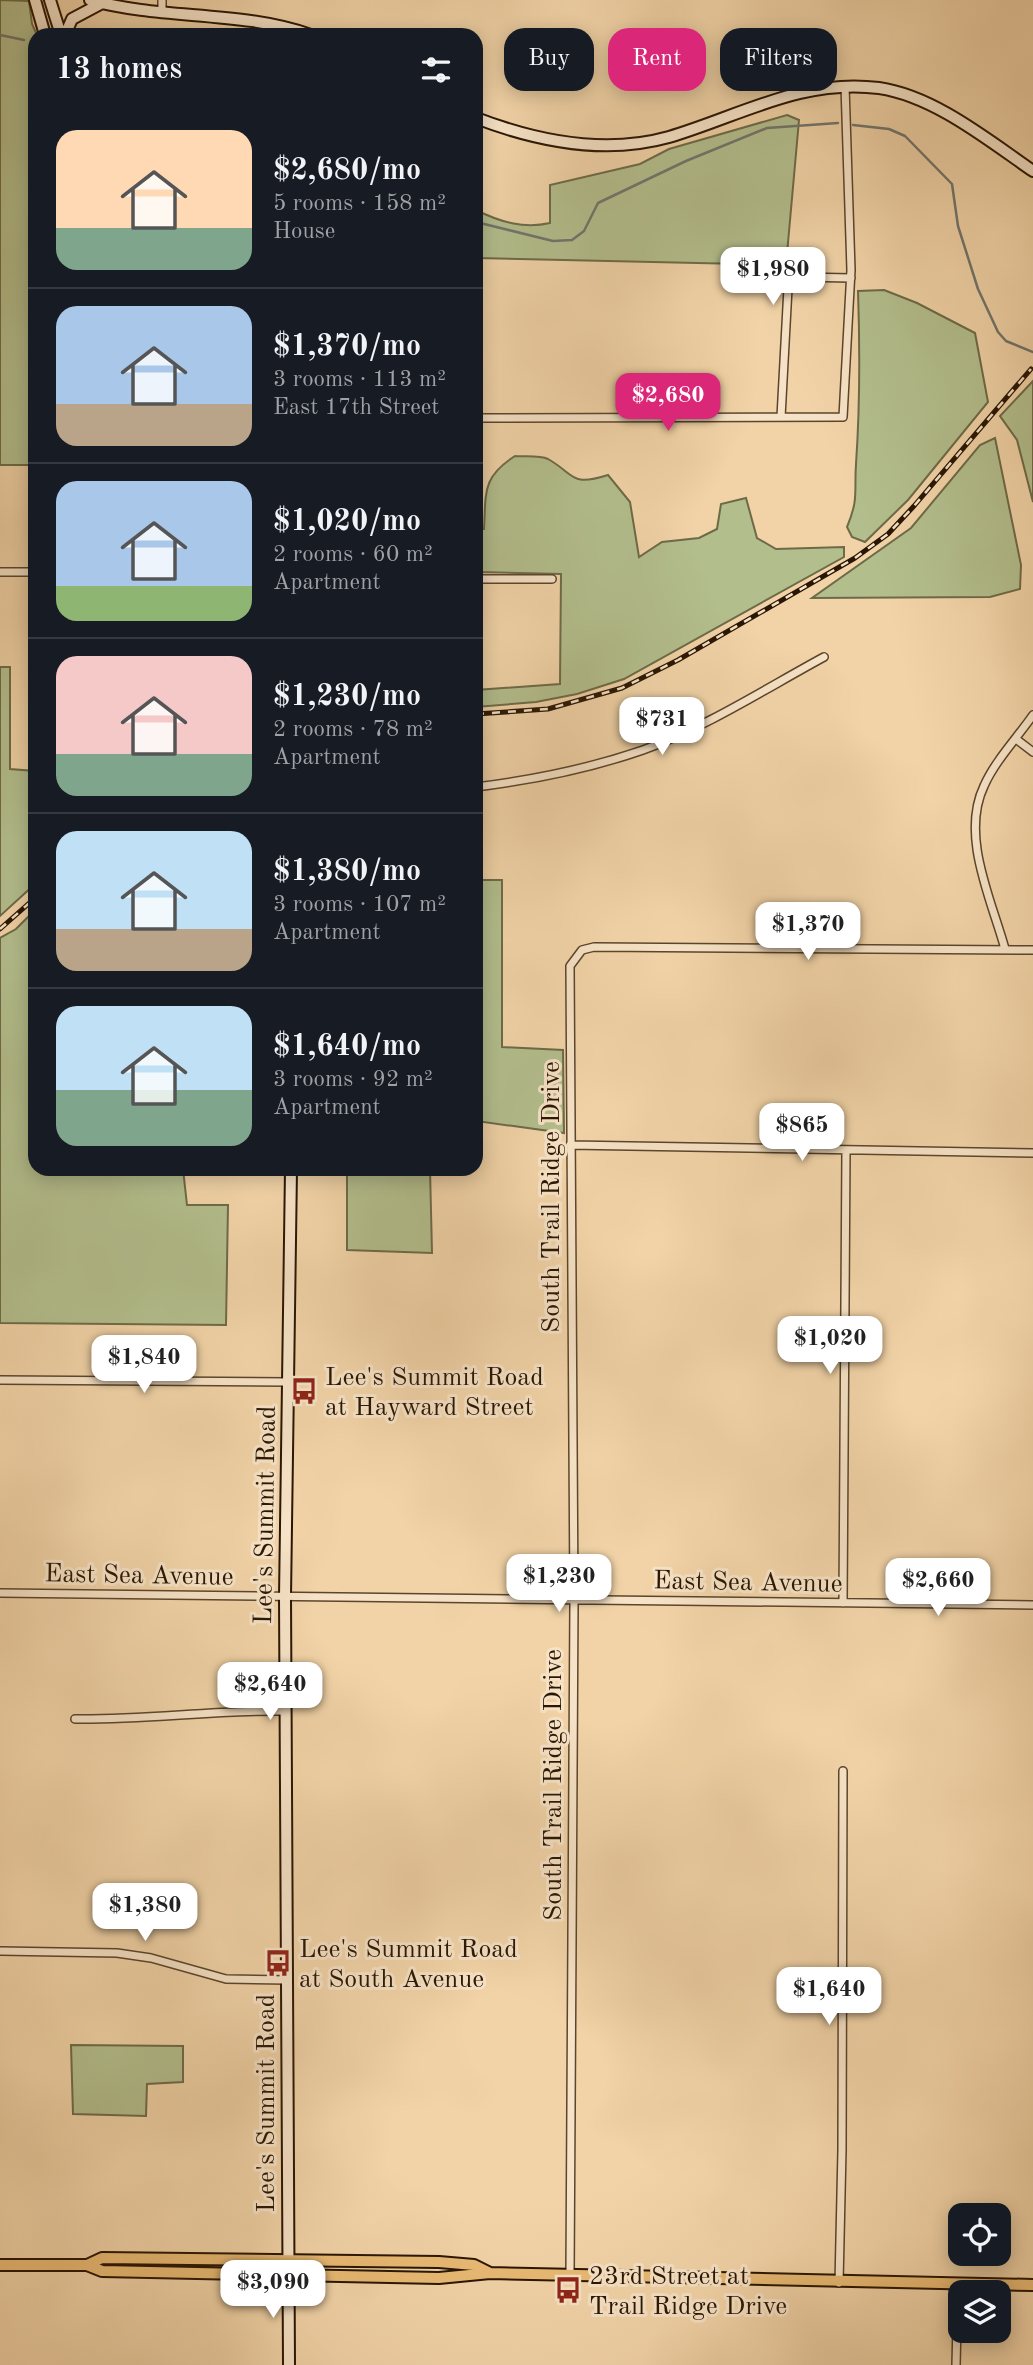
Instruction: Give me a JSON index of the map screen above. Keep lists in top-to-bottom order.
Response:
{
  "streets": {
    "main road": ["Lee's Summit Road"],
    "street": ["South Trail Ridge Drive", "East Sea Avenue"]
  },
  "crossings": [
    ["South Trail Ridge Drive", "East Sea Avenue"],
    ["Lee's Summit Road", "East Sea Avenue"]
  ],
  "places": {
    "bus stop": ["Lee's Summit Road at Hayward Street", "Lee's Summit Road at South Avenue", "23rd Street at Trail Ridge Drive"]
  },
  "page": {
    "chip": ["Buy", "Rent", "Filters"],
    "heading": "13 homes",
    "list": [
      {
        "name": "$2,680/mo",
        "note": "5 rooms · 158 m² · House"
      },
      {
        "name": "$1,370/mo",
        "note": "3 rooms · 113 m² · East 17th Street"
      },
      {
        "name": "$1,020/mo",
        "note": "2 rooms · 60 m² · Apartment"
      },
      {
        "name": "$1,230/mo",
        "note": "2 rooms · 78 m² · Apartment"
      },
      {
        "name": "$1,380/mo",
        "note": "3 rooms · 107 m² · Apartment"
      },
      {
        "name": "$1,640/mo",
        "note": "3 rooms · 92 m² · Apartment"
      }
    ],
    "price": [
      "$1,980",
      "$2,680",
      "$731",
      "$1,370",
      "$865",
      "$1,020",
      "$1,840",
      "$1,230",
      "$2,660",
      "$2,640",
      "$1,380",
      "$1,640",
      "$3,090"
    ]
  }
}
